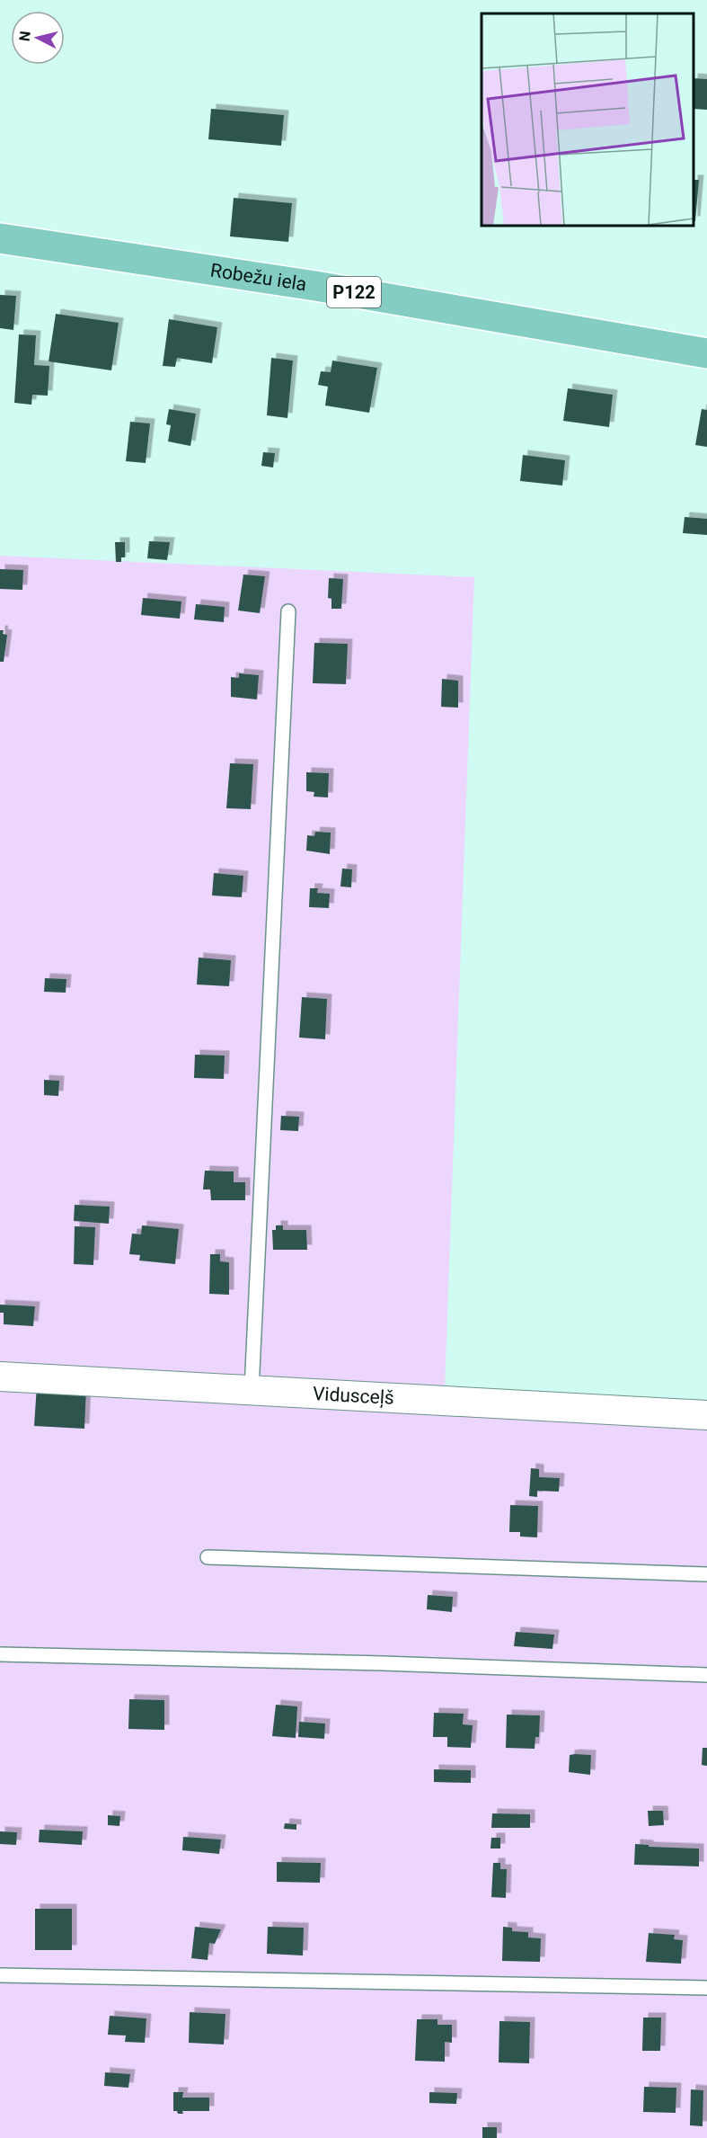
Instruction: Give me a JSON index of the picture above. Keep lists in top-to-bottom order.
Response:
{
  "streets": {
    "main road": ["Robežu iela", "P122"],
    "street": ["Vidusceļš"]
  },
  "north": "left"
}
